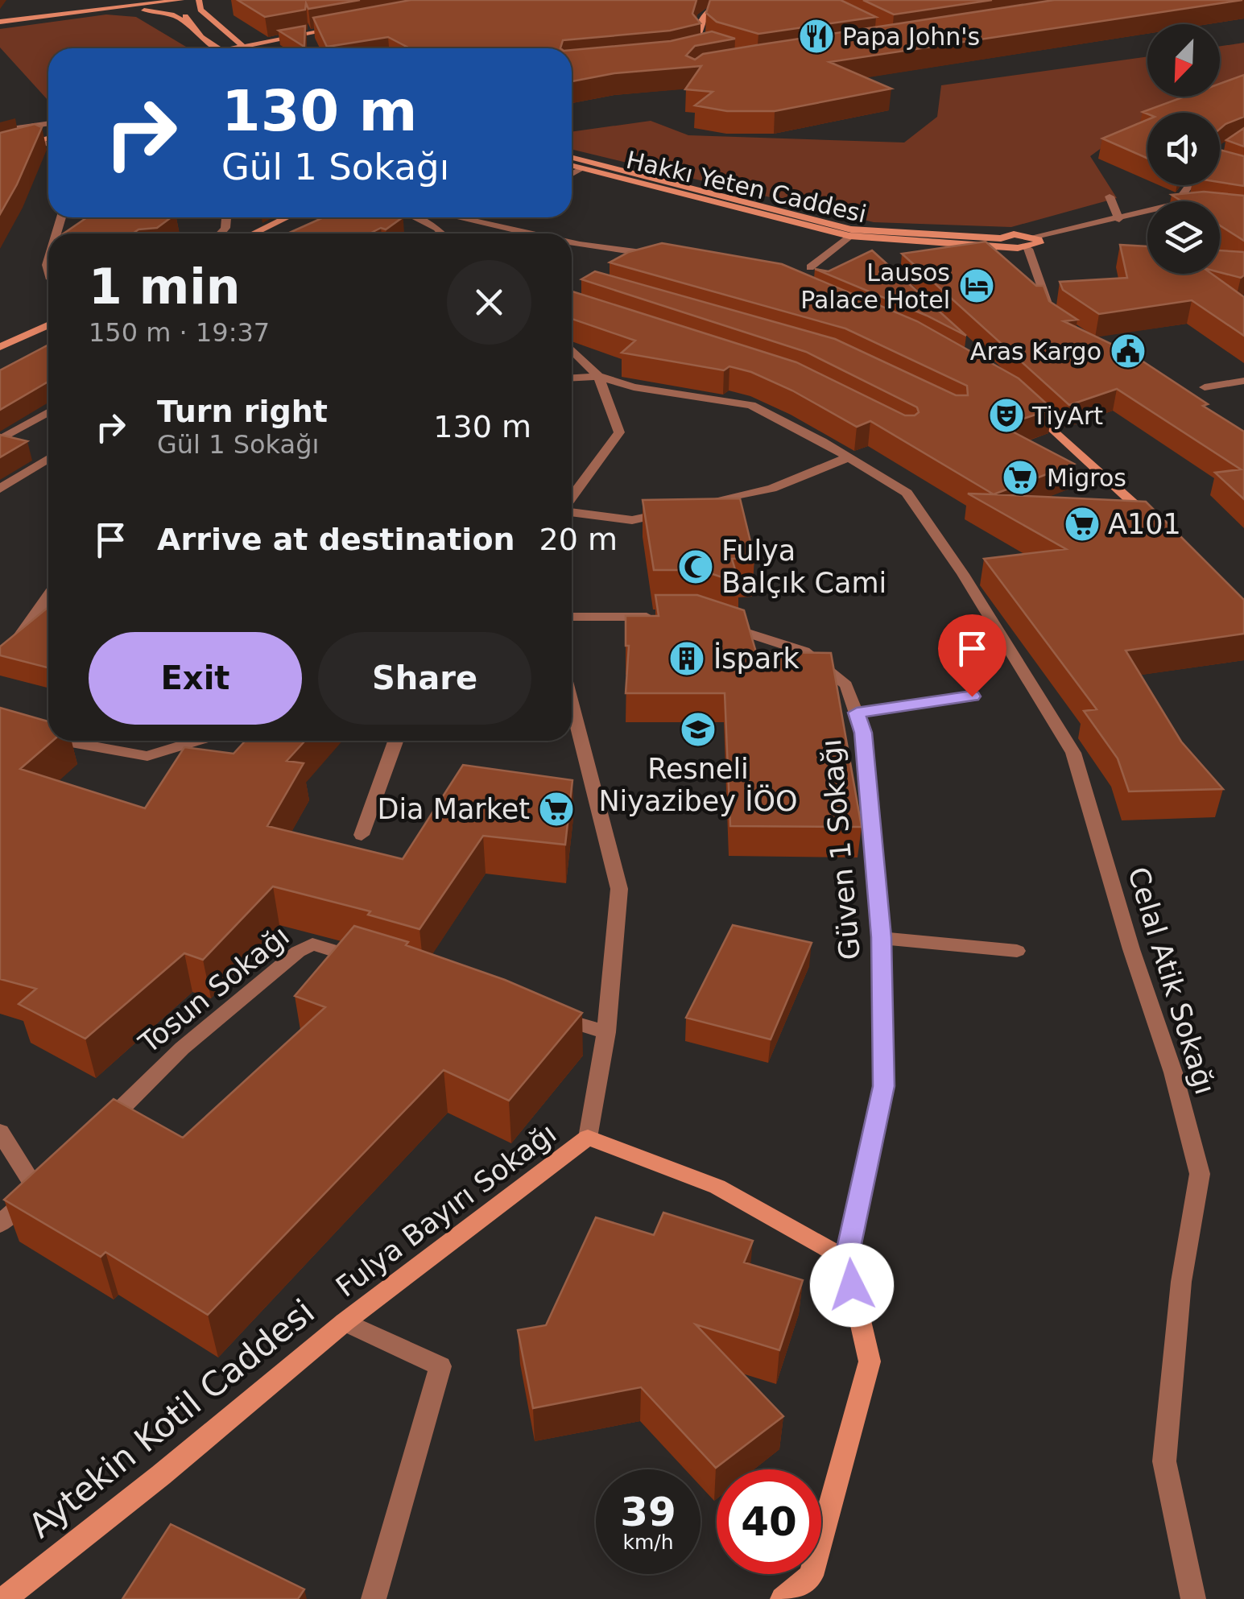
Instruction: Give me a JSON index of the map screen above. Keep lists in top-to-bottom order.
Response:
{
  "streets": {
    "street": [
      "Hakkı Yeten Caddesi",
      "Güven 1 Sokağı",
      "Celal Atik Sokağı",
      "Tosun Sokağı",
      "Fulya Bayırı Sokağı",
      "Aytekin Kotil Caddesi"
    ]
  },
  "crossings": [
    ["Fulya Bayırı Sokağı", "Aytekin Kotil Caddesi"]
  ],
  "places": {
    "restaurant": ["Papa John's"],
    "hotel": ["Lausos Palace Hotel"],
    "public building": ["Aras Kargo"],
    "theatre": ["TiyArt"],
    "supermarket": ["Migros", "A101", "Dia Market"],
    "mosque": ["Fulya Balçık Cami"],
    "building": ["İspark"],
    "school or university": ["Resneli Niyazibey İÖO"]
  },
  "north": "bottom left",
  "page": {
    "turn": ["130 m", "Gül 1 Sokağı"],
    "heading": ["1 min", "150 m · 19:37"],
    "list": [
      {
        "name": "Turn right",
        "note": "Gül 1 Sokağı",
        "value": "130 m"
      },
      {
        "name": "Arrive at destination",
        "value": "20 m"
      }
    ],
    "buttons": ["Exit", "Share"],
    "speed": "39 km/h",
    "limit": "40"
  }
}
